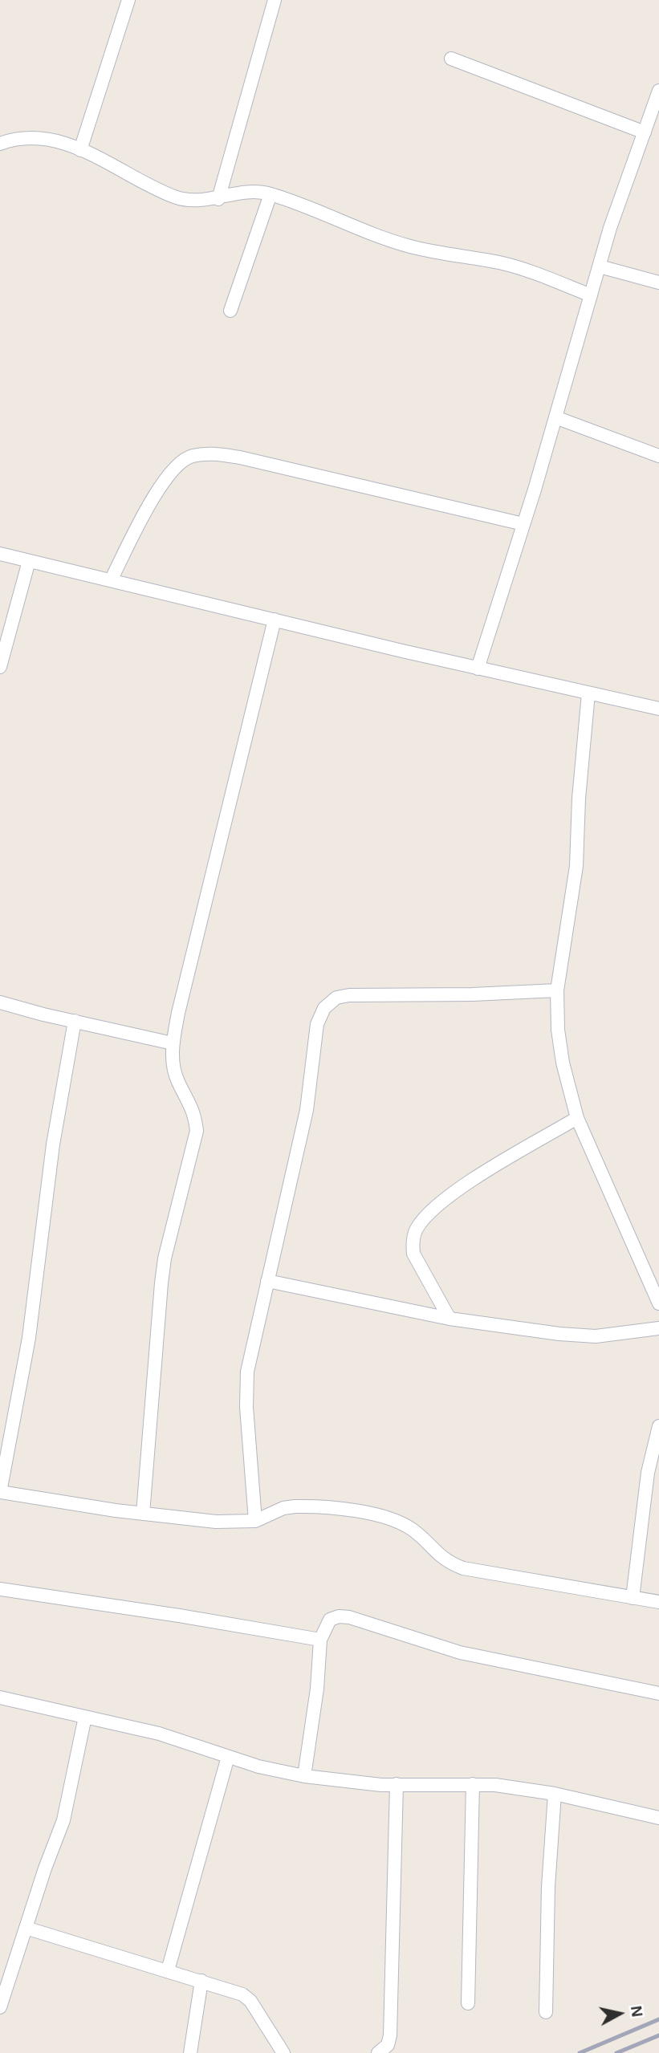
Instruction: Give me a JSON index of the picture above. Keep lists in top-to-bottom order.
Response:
{
  "north": "right"
}
